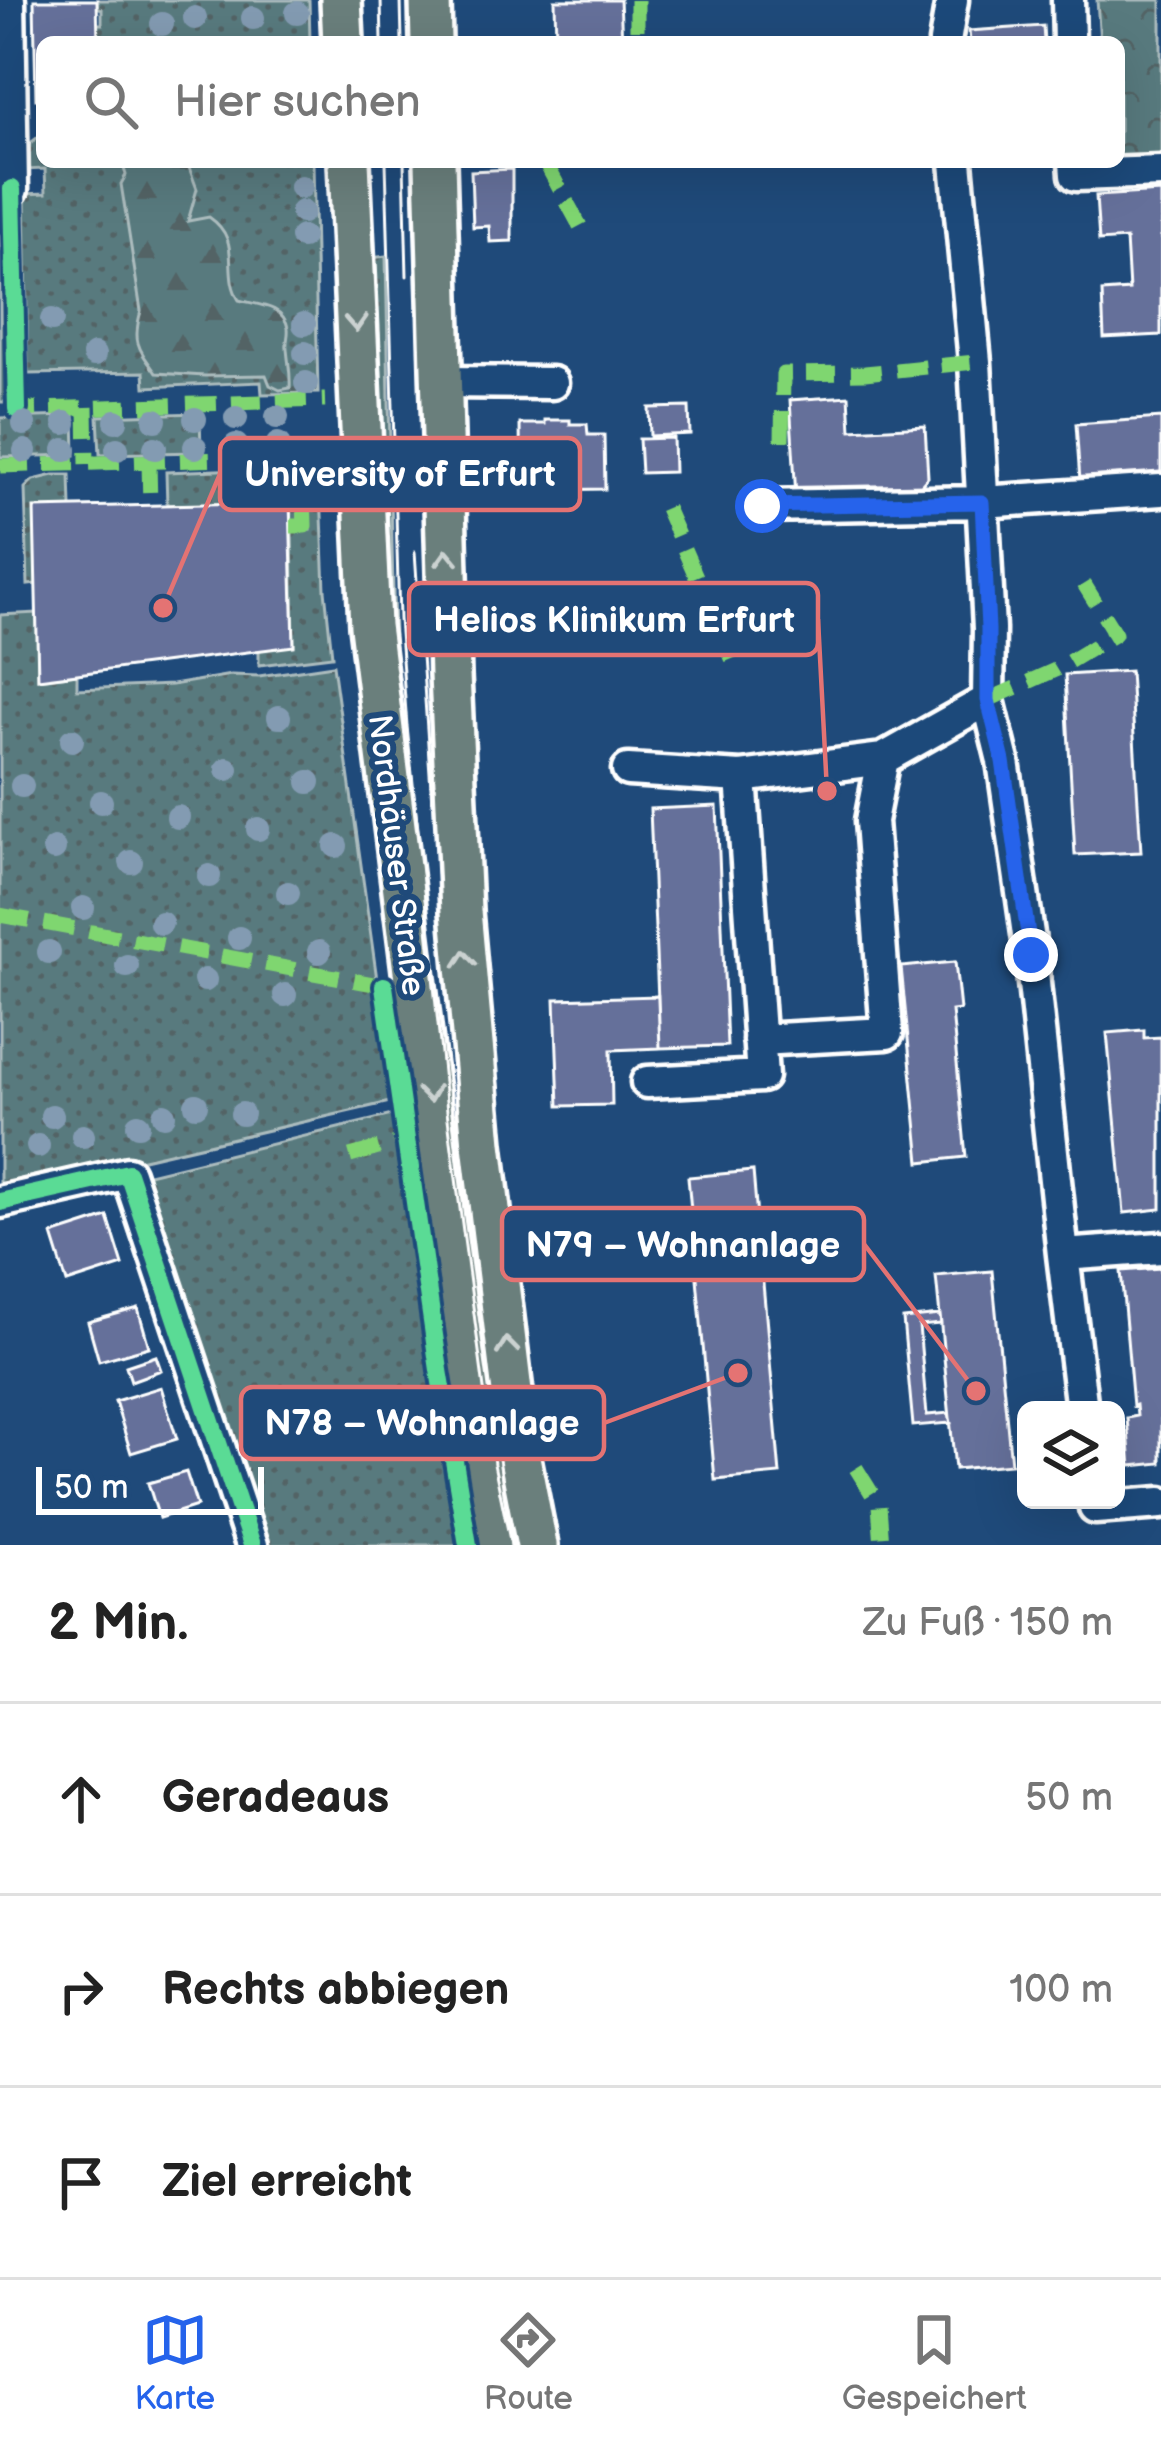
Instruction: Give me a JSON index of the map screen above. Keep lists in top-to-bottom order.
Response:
{
  "streets": {
    "main road": ["Nordhäuser Straße"]
  },
  "places": [
    "University of Erfurt",
    "Helios Klinikum Erfurt",
    "N78 – Wohnanlage",
    "N79 – Wohnanlage"
  ],
  "scale_bar": "50 m",
  "page": {
    "search": "Hier suchen",
    "scale": "50 m",
    "heading": ["2 Min.", "Zu Fuß · 150 m"],
    "list": [
      ["Geradeaus", "50 m"],
      ["Rechts abbiegen", "100 m"],
      "Ziel erreicht"
    ],
    "nav": ["Karte", "Route", "Gespeichert"]
  }
}
